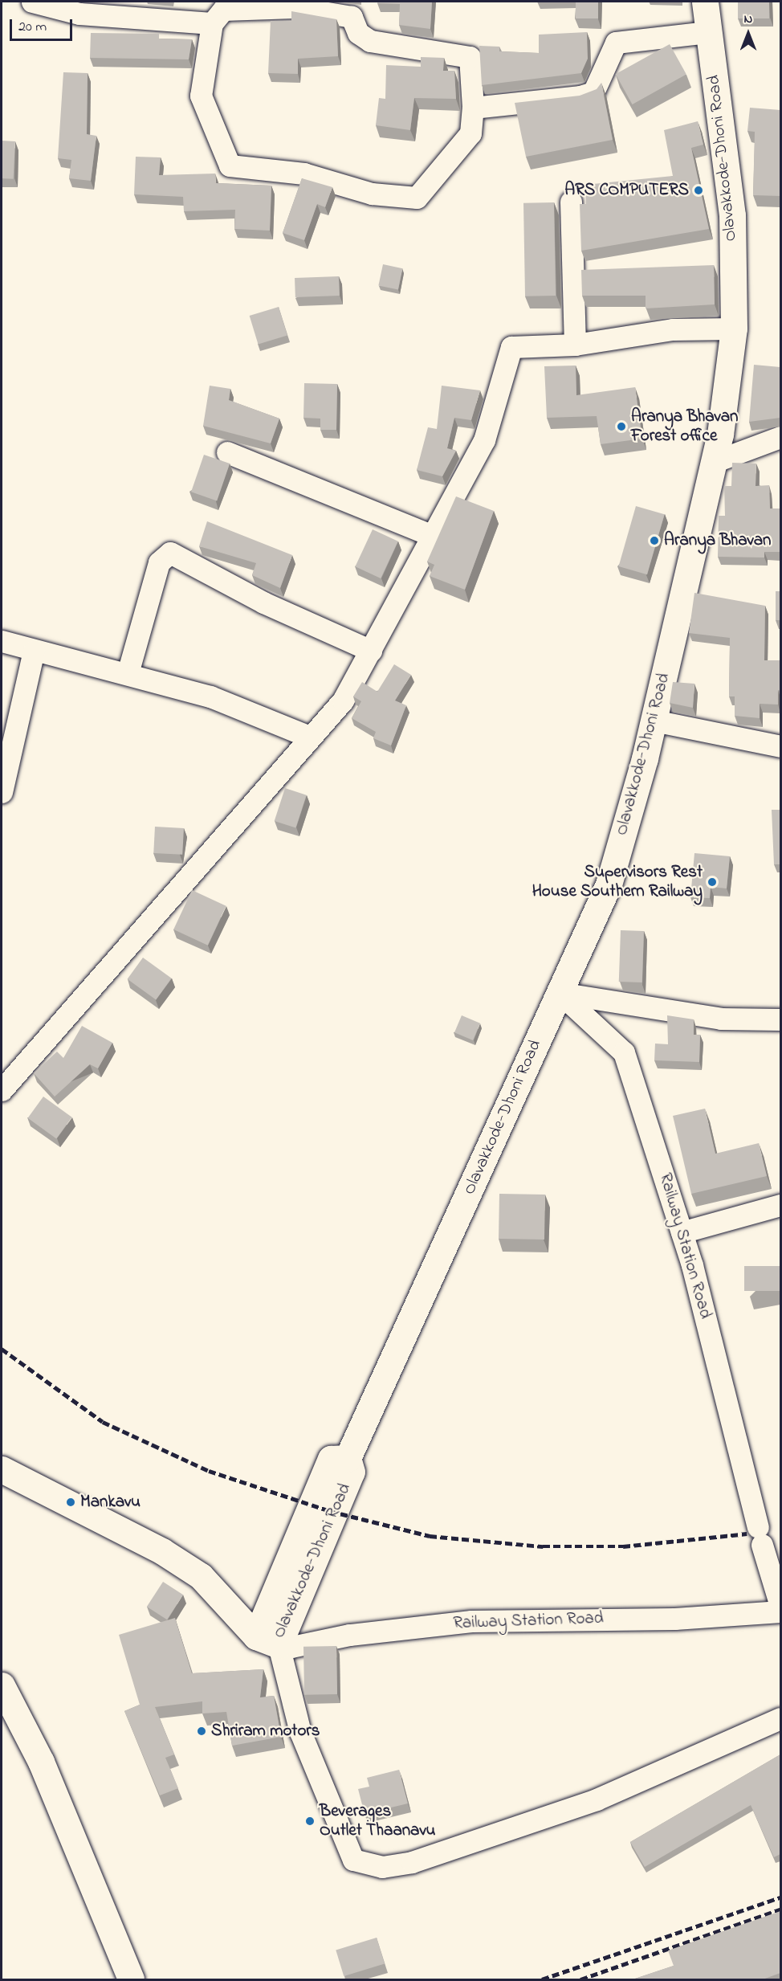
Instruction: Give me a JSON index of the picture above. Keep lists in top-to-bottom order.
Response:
{
  "streets": {
    "main road": ["Olavakkode-Dhoni Road"],
    "street": ["Railway Station Road"]
  },
  "crossings": [
    ["Olavakkode-Dhoni Road", "Railway Station Road"]
  ],
  "places": [
    "ARS COMPUTERS",
    "Aranya Bhavan Forest office",
    "Aranya Bhavan",
    "Supervisors Rest House Southern Railway",
    "Mankavu",
    "Shriram motors",
    "Beverages Outlet Thaanavu"
  ],
  "scale_bar": "20 m",
  "north": "top"
}
